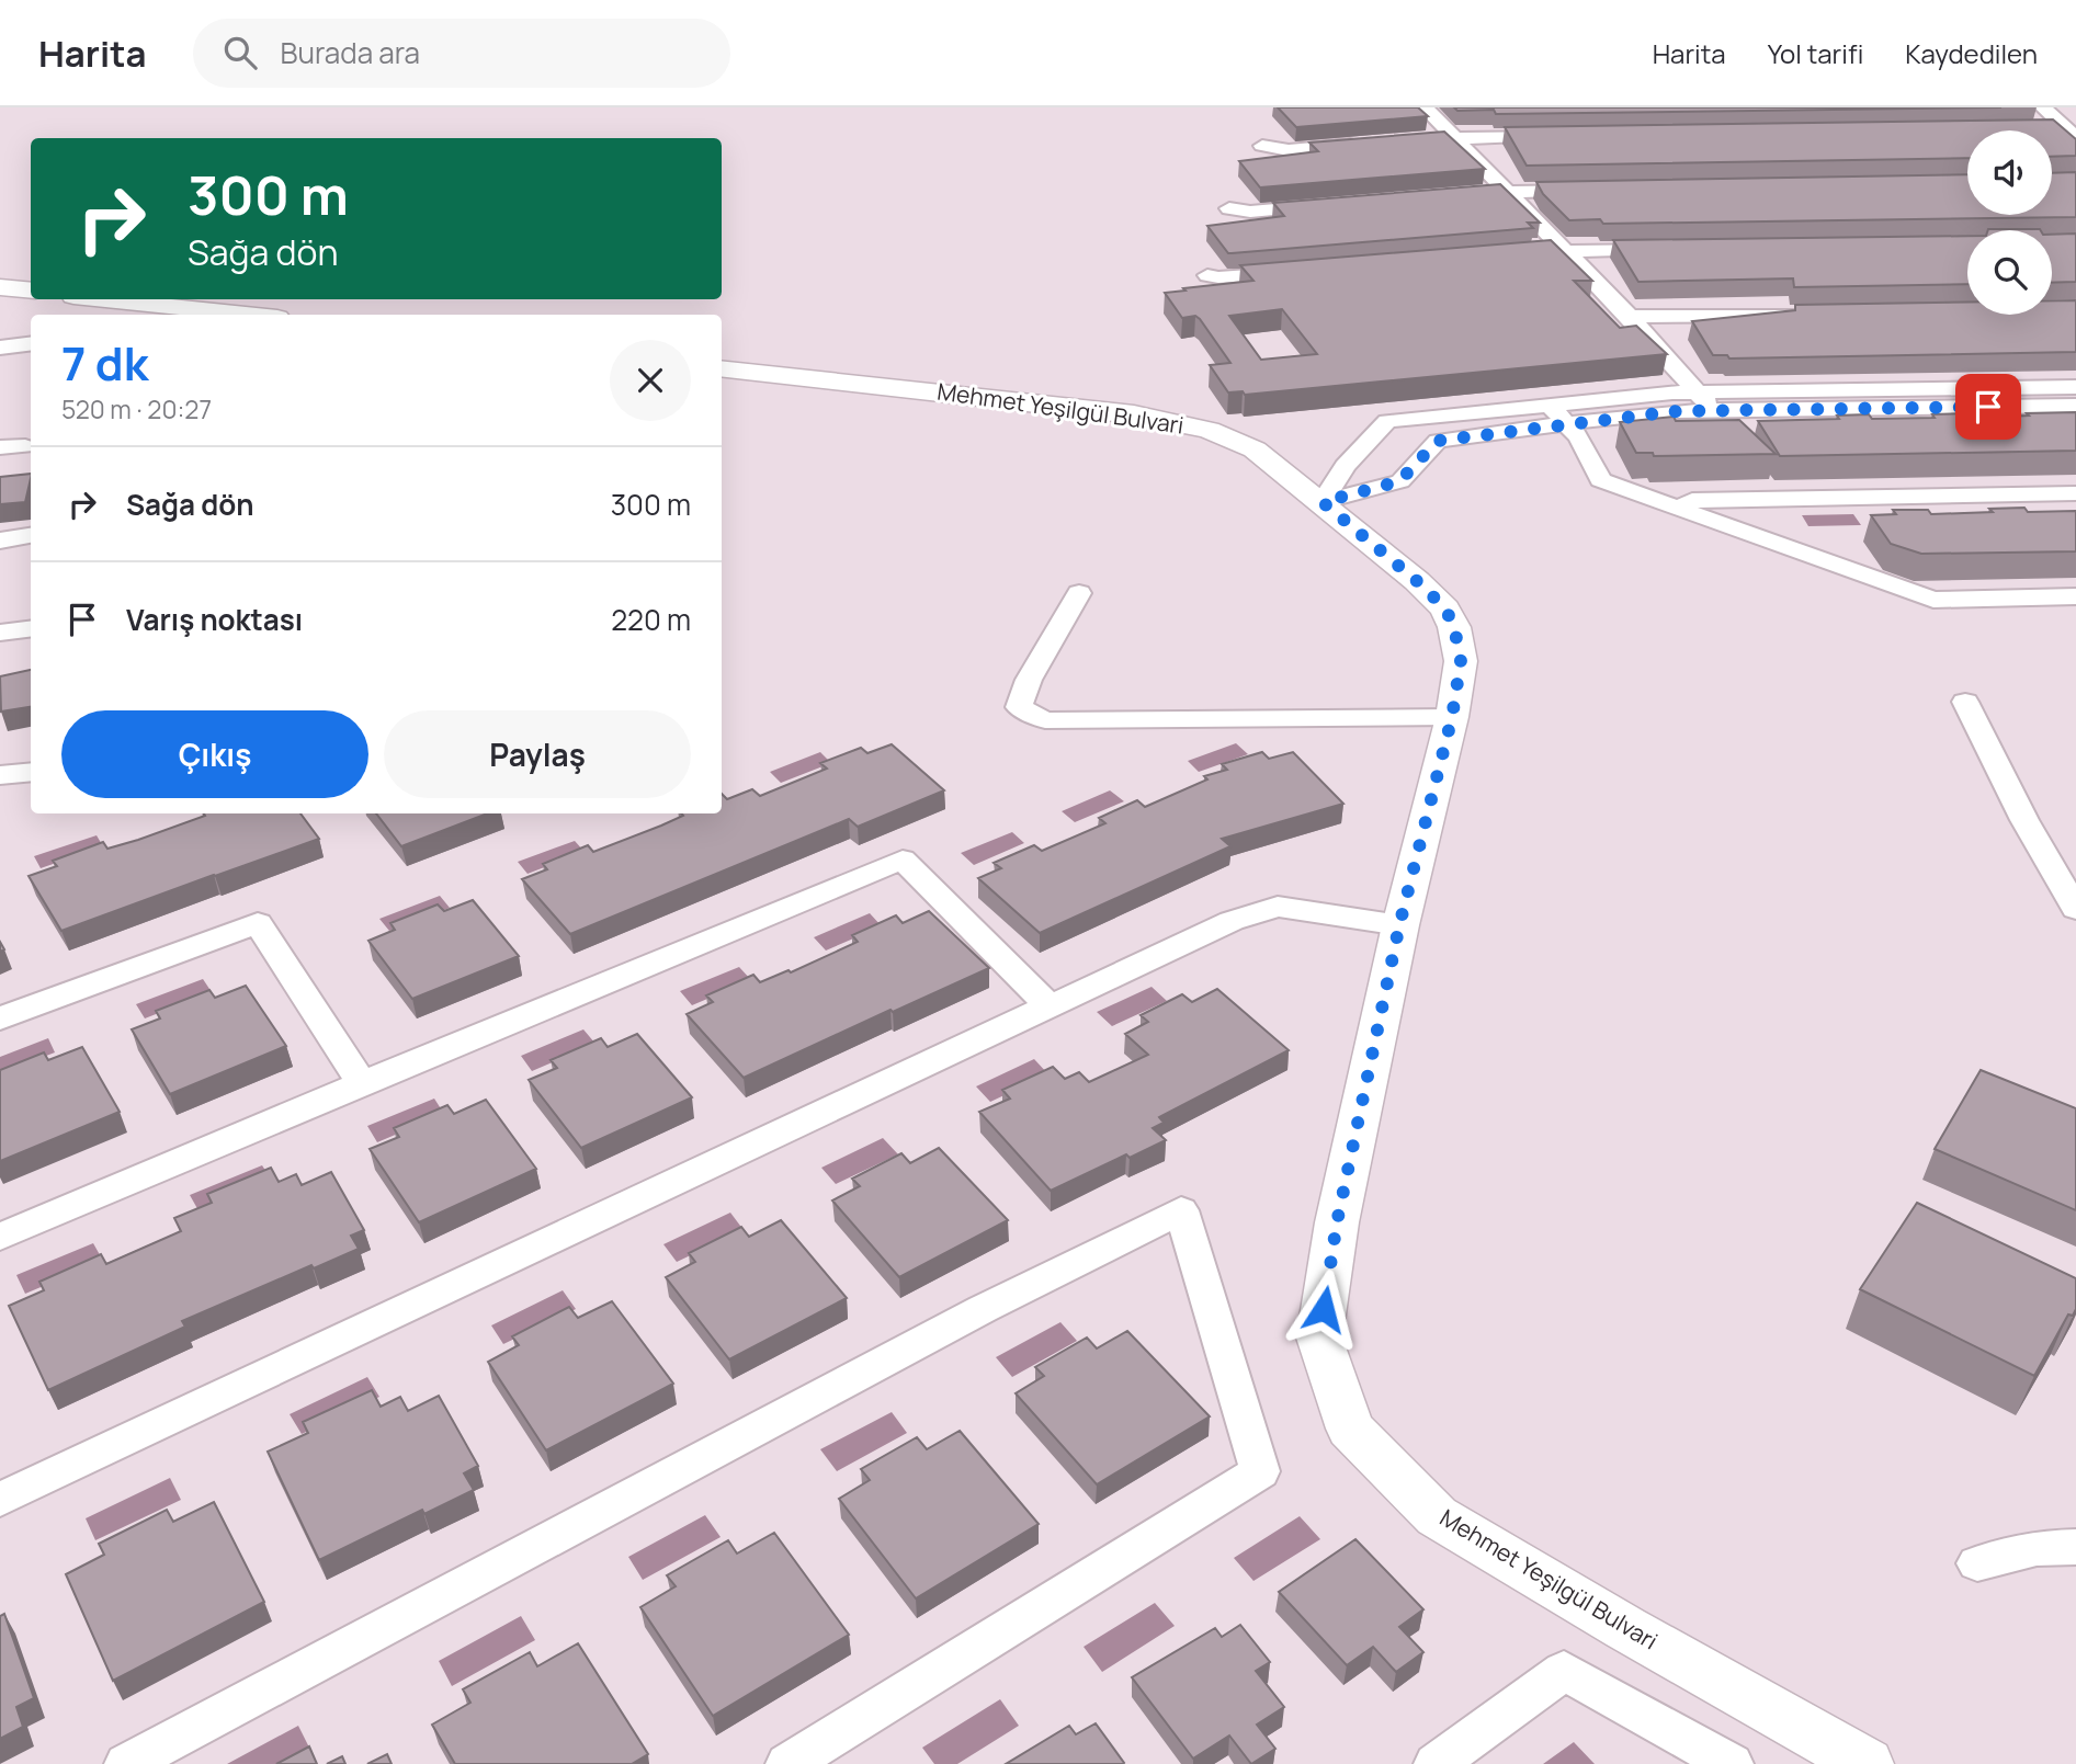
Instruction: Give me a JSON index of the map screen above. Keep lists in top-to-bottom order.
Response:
{
  "streets": {
    "main road": ["Mehmet Yeşilgül Bulvari"]
  },
  "page": {
    "header": "Harita",
    "search": "Burada ara",
    "nav": ["Harita", "Yol tarifi", "Kaydedilen"],
    "turn": ["300 m", "Sağa dön"],
    "heading": ["7 dk", "520 m · 20:27"],
    "list": [
      {
        "name": "Sağa dön",
        "value": "300 m"
      },
      {
        "name": "Varış noktası",
        "value": "220 m"
      }
    ],
    "buttons": ["Çıkış", "Paylaş"]
  }
}
